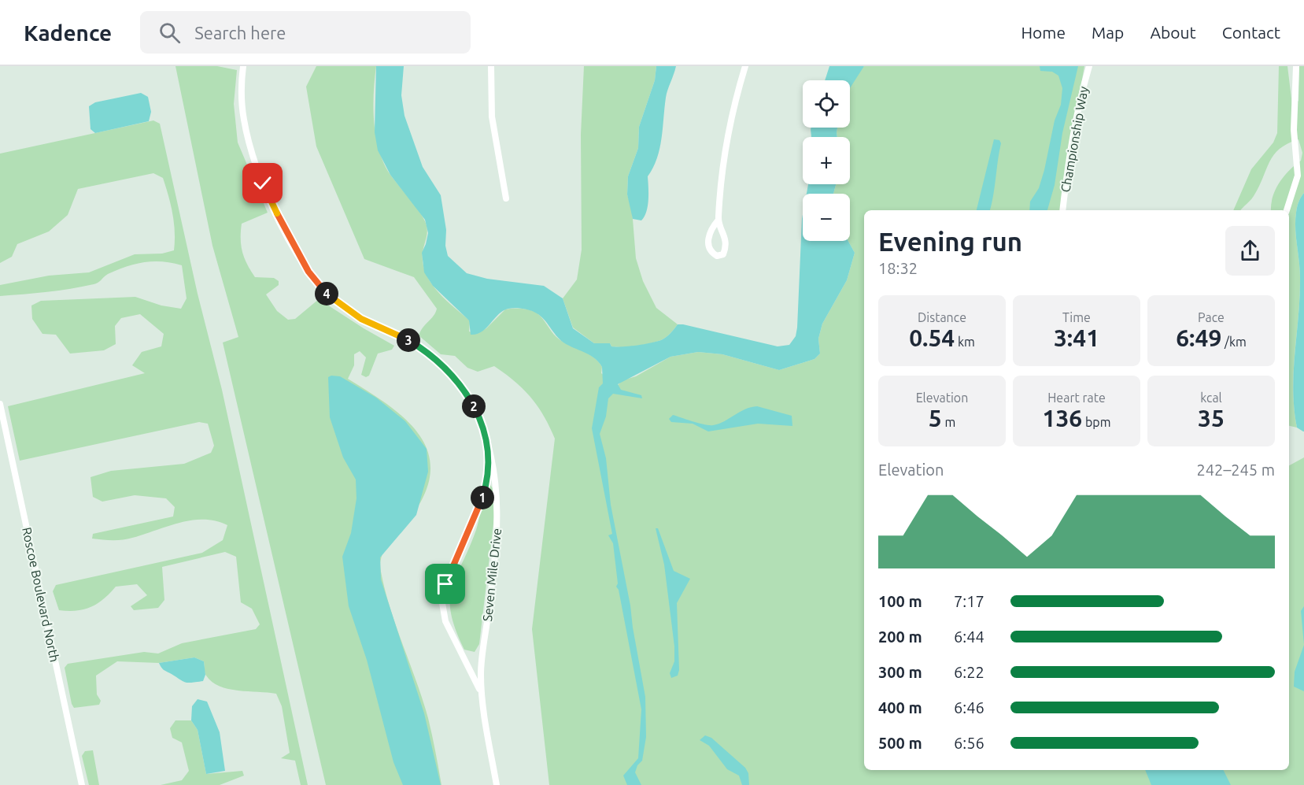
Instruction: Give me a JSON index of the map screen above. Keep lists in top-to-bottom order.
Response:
{
  "streets": {
    "street": ["Championship Way", "Seven Mile Drive", "Roscoe Boulevard North"]
  },
  "page": {
    "header": "Kadence",
    "search": "Search here",
    "nav": [
      "Home",
      "Map",
      "About",
      "Contact"
    ],
    "map_buttons": ["+", "−"],
    "heading": ["Evening run", "18:32"],
    "pins": [
      "4",
      "3",
      "2",
      "1"
    ],
    "stats": [
      ["Distance", "0.54 km"],
      ["Time", "3:41"],
      ["Pace", "6:49 /km"],
      ["Elevation", "5 m"],
      ["Heart rate", "136 bpm"],
      ["kcal", "35"]
    ],
    "chart": ["Elevation", "242–245 m"],
    "list": [
      {
        "name": "100 m",
        "note": "7:17"
      },
      {
        "name": "200 m",
        "note": "6:44"
      },
      {
        "name": "300 m",
        "note": "6:22"
      },
      {
        "name": "400 m",
        "note": "6:46"
      },
      {
        "name": "500 m",
        "note": "6:56"
      }
    ]
  }
}
